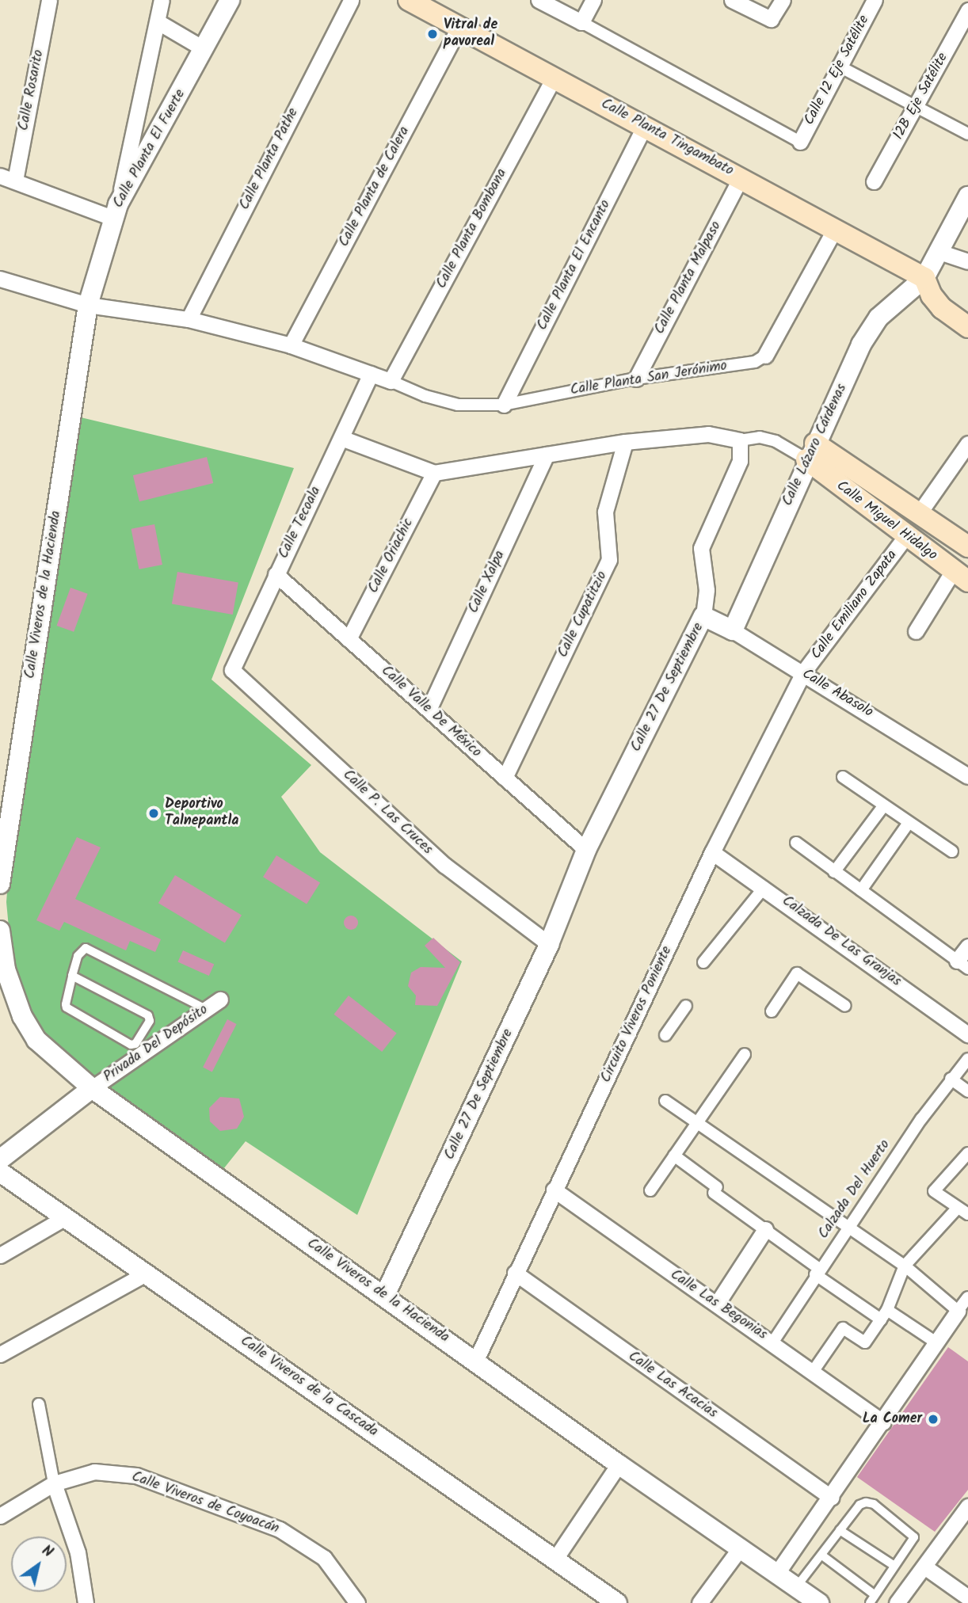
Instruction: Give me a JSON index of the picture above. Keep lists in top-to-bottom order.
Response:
{
  "streets": {
    "main road": ["Calle Planta Tingambato", "Calle Miguel Hidalgo"],
    "street": [
      "Calle 12 Eje Satélite",
      "Calle Rosarito",
      "12B Eje Satélite",
      "Calle Planta El Fuerte",
      "Calle Planta Pathe",
      "Calle Planta de Calera",
      "Calle Planta Bombana",
      "Calle Planta El Encanto",
      "Calle Planta Malpaso",
      "Calle Planta San Jerónimo",
      "Calle Lázaro Cárdenas",
      "Calle Tecoala",
      "Calle Oriachic",
      "Calle Xalpa",
      "Calle Viveros de la Hacienda",
      "Calle Emiliano Zapata",
      "Calle Cupatitzio",
      "Calle 27 De Septiembre",
      "Calle Abasolo",
      "Calle Valle De México",
      "Calle P. Las Cruces",
      "Calzada De Las Granjas",
      "Circuito Viveros Poniente",
      "Privada Del Depósito",
      "Calzada Del Huerto",
      "Calle Las Begonias",
      "Calle Las Acacias",
      "Calle Viveros de la Cascada",
      "Calle Viveros de Coyoacán"
    ]
  },
  "crossings": [
    ["Calle Planta Tingambato", "Calle Planta de Calera"],
    ["Calle Planta Tingambato", "Calle Planta Bombana"],
    ["Calle Planta Tingambato", "Calle Planta El Encanto"],
    ["Calle Planta Tingambato", "Calle Planta Malpaso"],
    ["Calle Planta Tingambato", "Calle Planta San Jerónimo"],
    ["Calle Planta Tingambato", "Calle Lázaro Cárdenas"],
    ["Calle Planta El Fuerte", "Calle Viveros de la Hacienda"],
    ["Calle Planta Bombana", "Calle Planta San Jerónimo"],
    ["Calle Planta El Encanto", "Calle Planta San Jerónimo"],
    ["Calle Planta Malpaso", "Calle Planta San Jerónimo"],
    ["Calle Lázaro Cárdenas", "Calle Miguel Hidalgo"],
    ["Calle Lázaro Cárdenas", "Calle Abasolo"],
    ["Calle Miguel Hidalgo", "Calle Emiliano Zapata"],
    ["Calle Tecoala", "Calle Valle De México"],
    ["Calle Tecoala", "Calle P. Las Cruces"],
    ["Calle Oriachic", "Calle Valle De México"],
    ["Calle Xalpa", "Calle Valle De México"],
    ["Calle Viveros de la Hacienda", "Calle 27 De Septiembre"],
    ["Calle Viveros de la Hacienda", "Circuito Viveros Poniente"],
    ["Calle Viveros de la Hacienda", "Privada Del Depósito"],
    ["Calle Emiliano Zapata", "Calle Abasolo"],
    ["Calle Emiliano Zapata", "Circuito Viveros Poniente"],
    ["Calle Cupatitzio", "Calle Valle De México"],
    ["Calle 27 De Septiembre", "Calle Abasolo"],
    ["Calle 27 De Septiembre", "Calle Valle De México"],
    ["Calle 27 De Septiembre", "Calle P. Las Cruces"],
    ["Calle Abasolo", "Circuito Viveros Poniente"],
    ["Calzada De Las Granjas", "Circuito Viveros Poniente"],
    ["Circuito Viveros Poniente", "Calle Las Begonias"],
    ["Circuito Viveros Poniente", "Calle Las Acacias"],
    ["Calzada Del Huerto", "Calle Las Begonias"]
  ],
  "places": ["Vitral de pavoreal", "Deportivo Talnepantla", "La Comer"],
  "north": "top right"
}
